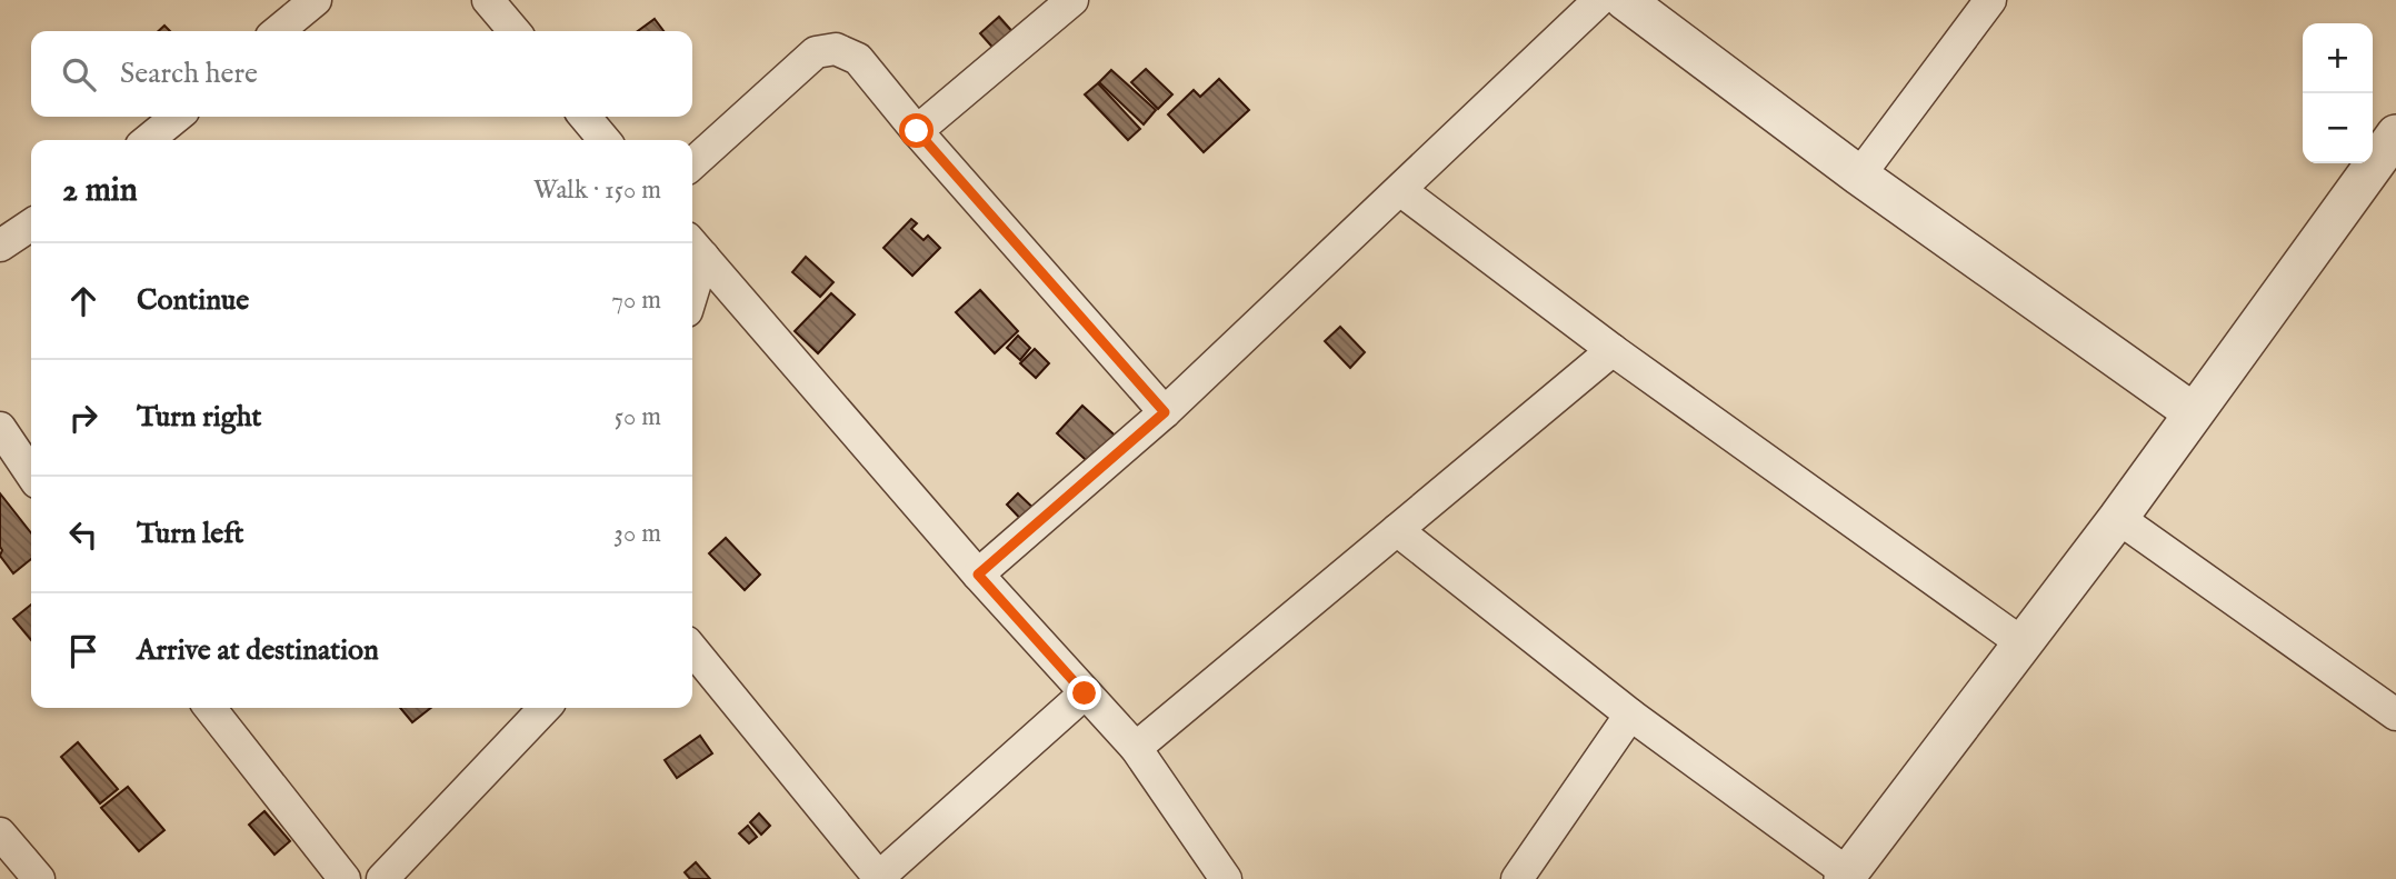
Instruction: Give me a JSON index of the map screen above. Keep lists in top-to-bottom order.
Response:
{
  "page": {
    "map_buttons": ["+", "−"],
    "search": "Search here",
    "heading": ["2 min", "Walk · 150 m"],
    "list": [
      ["Continue", "70 m"],
      ["Turn right", "50 m"],
      ["Turn left", "30 m"],
      "Arrive at destination"
    ]
  }
}
